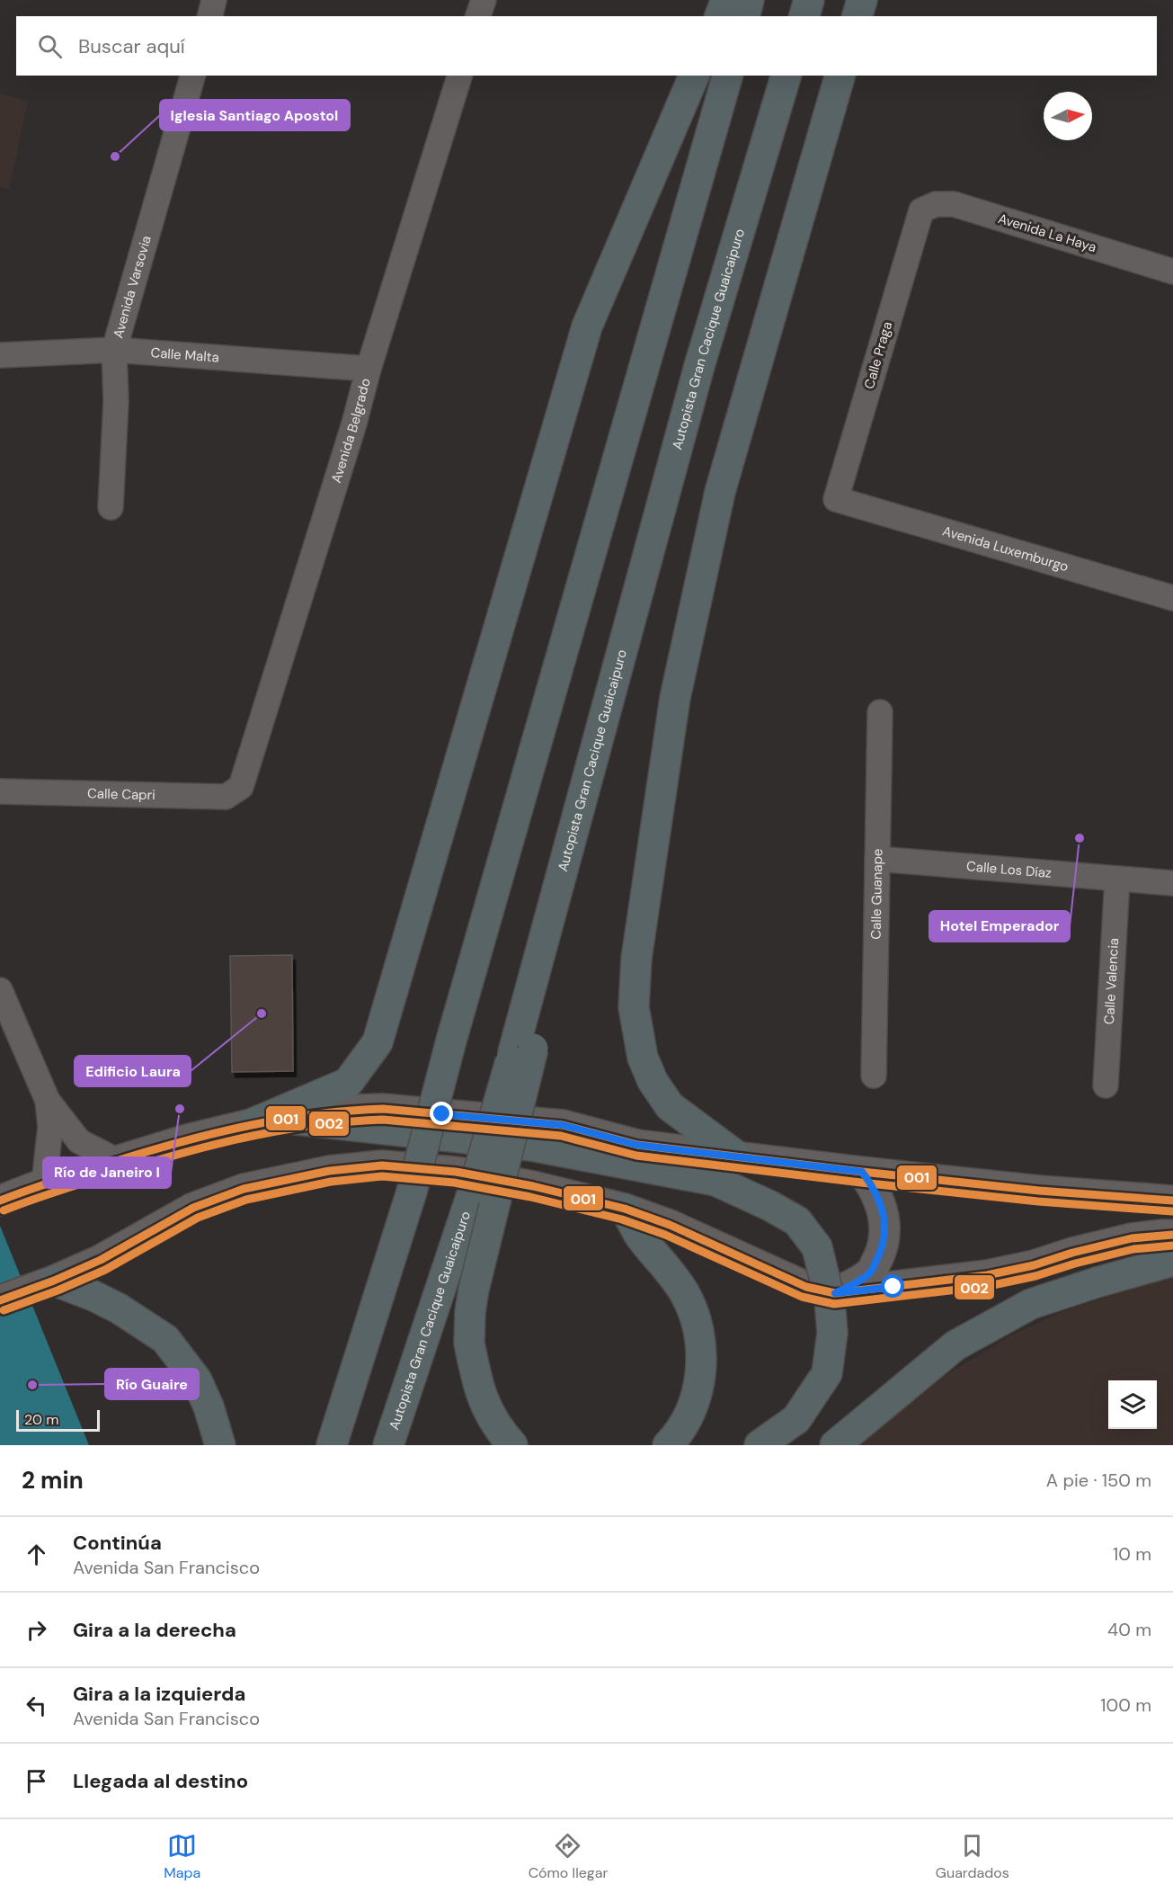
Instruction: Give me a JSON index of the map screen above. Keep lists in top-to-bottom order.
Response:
{
  "streets": {
    "highway": ["Autopista Gran Cacique Guaicaipuro"],
    "street": [
      "Avenida La Haya",
      "Avenida Varsovia",
      "Calle Malta",
      "Calle Praga",
      "Avenida Belgrado",
      "Avenida Luxemburgo",
      "Calle Capri",
      "Calle Los Díaz",
      "Calle Guanape",
      "Calle Valencia"
    ]
  },
  "crossings": [
    ["Avenida La Haya", "Calle Praga"],
    ["Avenida Varsovia", "Calle Malta"],
    ["Calle Malta", "Avenida Belgrado"],
    ["Calle Praga", "Avenida Luxemburgo"],
    ["Avenida Belgrado", "Calle Capri"],
    ["Calle Los Díaz", "Calle Guanape"],
    ["Calle Los Díaz", "Calle Valencia"]
  ],
  "places": [
    "Iglesia Santiago Apostol",
    "Hotel Emperador",
    "Edificio Laura",
    "Río de Janeiro I",
    "Río Guaire"
  ],
  "lines": ["transit line 001", "transit line 002"],
  "scale_bar": "20 m",
  "north": "right",
  "page": {
    "search": "Buscar aquí",
    "scale": "20 m",
    "heading": ["2 min", "A pie · 150 m"],
    "list": [
      ["Continúa", "Avenida San Francisco", "10 m"],
      ["Gira a la derecha", "40 m"],
      ["Gira a la izquierda", "Avenida San Francisco", "100 m"],
      "Llegada al destino"
    ],
    "nav": ["Mapa", "Cómo llegar", "Guardados"]
  }
}
